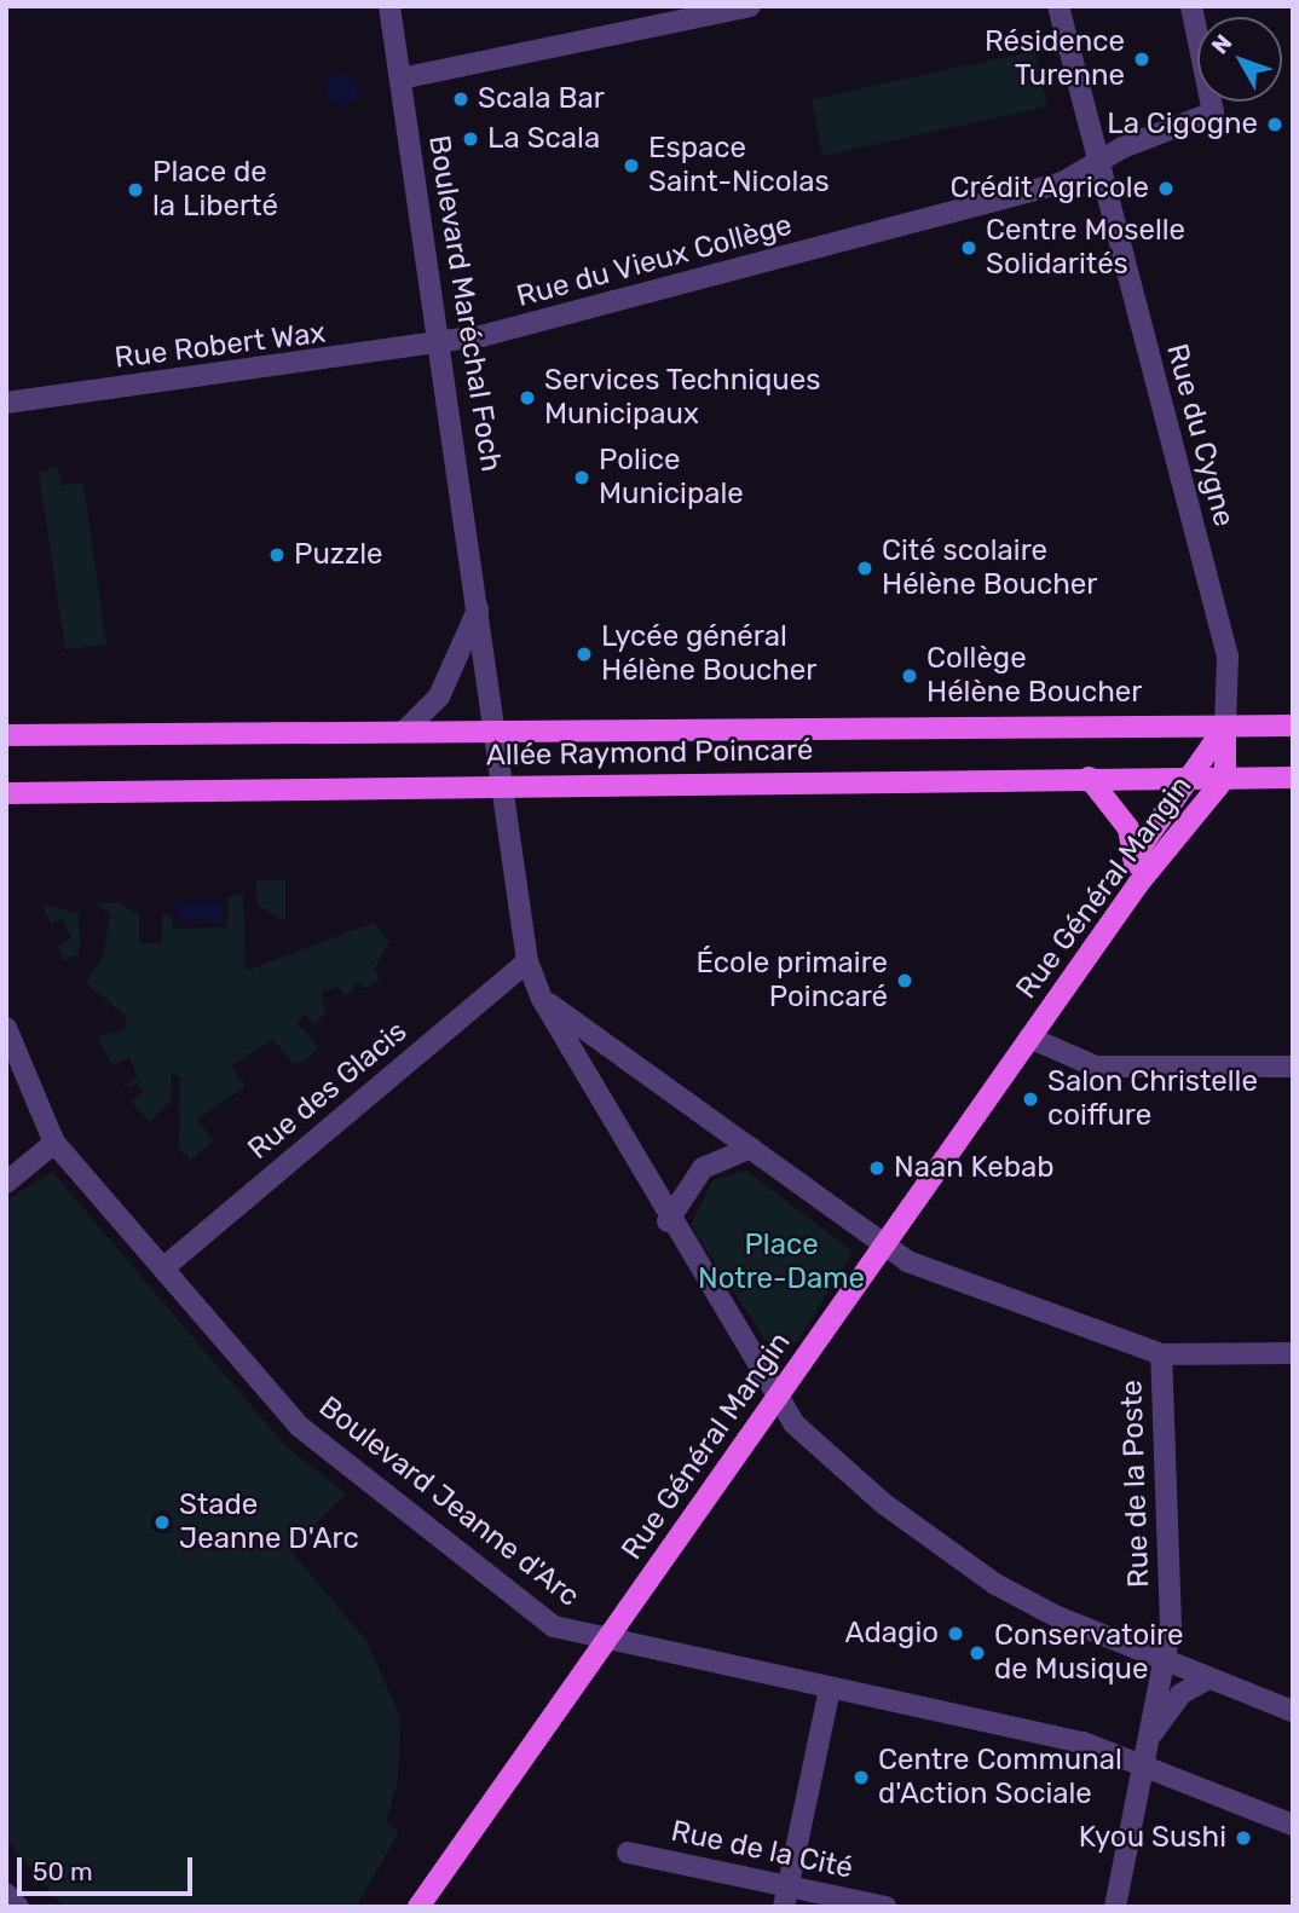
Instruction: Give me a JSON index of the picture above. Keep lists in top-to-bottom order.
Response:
{
  "streets": {
    "main road": ["Allée Raymond Poincaré", "Rue Général Mangin"],
    "street": [
      "Rue du Vieux Collège",
      "Boulevard Maréchal Foch",
      "Rue Robert Wax",
      "Rue du Cygne",
      "Rue des Glacis",
      "Rue de la Poste",
      "Boulevard Jeanne d'Arc",
      "Rue de la Cité"
    ]
  },
  "crossings": [
    ["Rue du Vieux Collège", "Boulevard Maréchal Foch"],
    ["Rue du Vieux Collège", "Rue Robert Wax"],
    ["Rue du Vieux Collège", "Rue du Cygne"],
    ["Boulevard Maréchal Foch", "Rue Robert Wax"],
    ["Boulevard Maréchal Foch", "Allée Raymond Poincaré"],
    ["Rue du Cygne", "Allée Raymond Poincaré"],
    ["Rue du Cygne", "Rue Général Mangin"],
    ["Allée Raymond Poincaré", "Rue Général Mangin"],
    ["Rue Général Mangin", "Boulevard Jeanne d'Arc"],
    ["Rue des Glacis", "Boulevard Jeanne d'Arc"],
    ["Rue de la Poste", "Boulevard Jeanne d'Arc"]
  ],
  "parks": ["Place Notre-Dame"],
  "places": [
    "Résidence Turenne",
    "Scala Bar",
    "La Cigogne",
    "La Scala",
    "Espace Saint-Nicolas",
    "Crédit Agricole",
    "Place de la Liberté",
    "Centre Moselle Solidarités",
    "Services Techniques Municipaux",
    "Police Municipale",
    "Puzzle",
    "Cité scolaire Hélène Boucher",
    "Lycée général Hélène Boucher",
    "Collège Hélène Boucher",
    "École primaire Poincaré",
    "Salon Christelle coiffure",
    "Naan Kebab",
    "Stade Jeanne D'Arc",
    "Adagio",
    "Conservatoire de Musique",
    "Centre Communal d'Action Sociale",
    "Kyou Sushi"
  ],
  "scale_bar": "50 m",
  "north": "top left"
}
